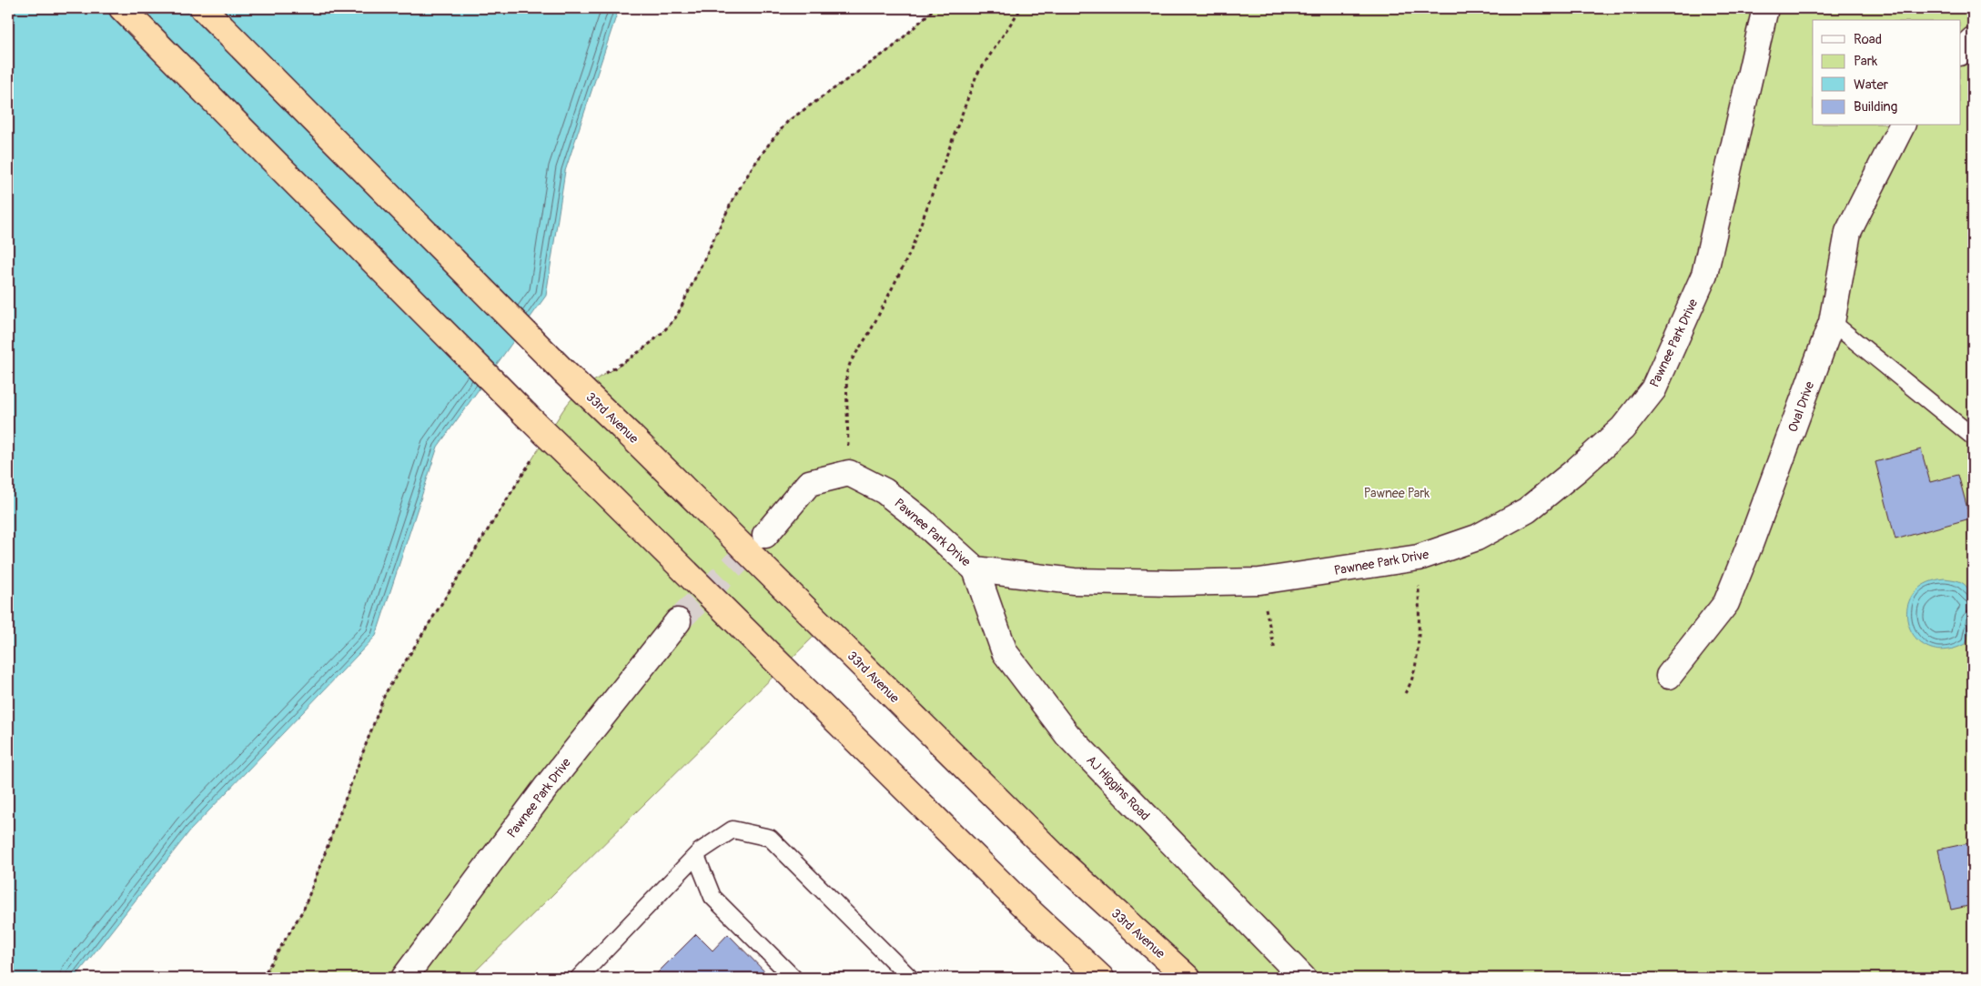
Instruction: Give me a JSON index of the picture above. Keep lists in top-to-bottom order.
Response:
{
  "streets": {
    "highway": ["33rd Avenue"],
    "street": ["Pawnee Park Drive", "Oval Drive", "AJ Higgins Road"]
  },
  "crossings": [
    ["Pawnee Park Drive", "AJ Higgins Road"]
  ],
  "parks": ["Pawnee Park"],
  "legend": [
    "Road",
    "Park",
    "Water",
    "Building"
  ]
}
